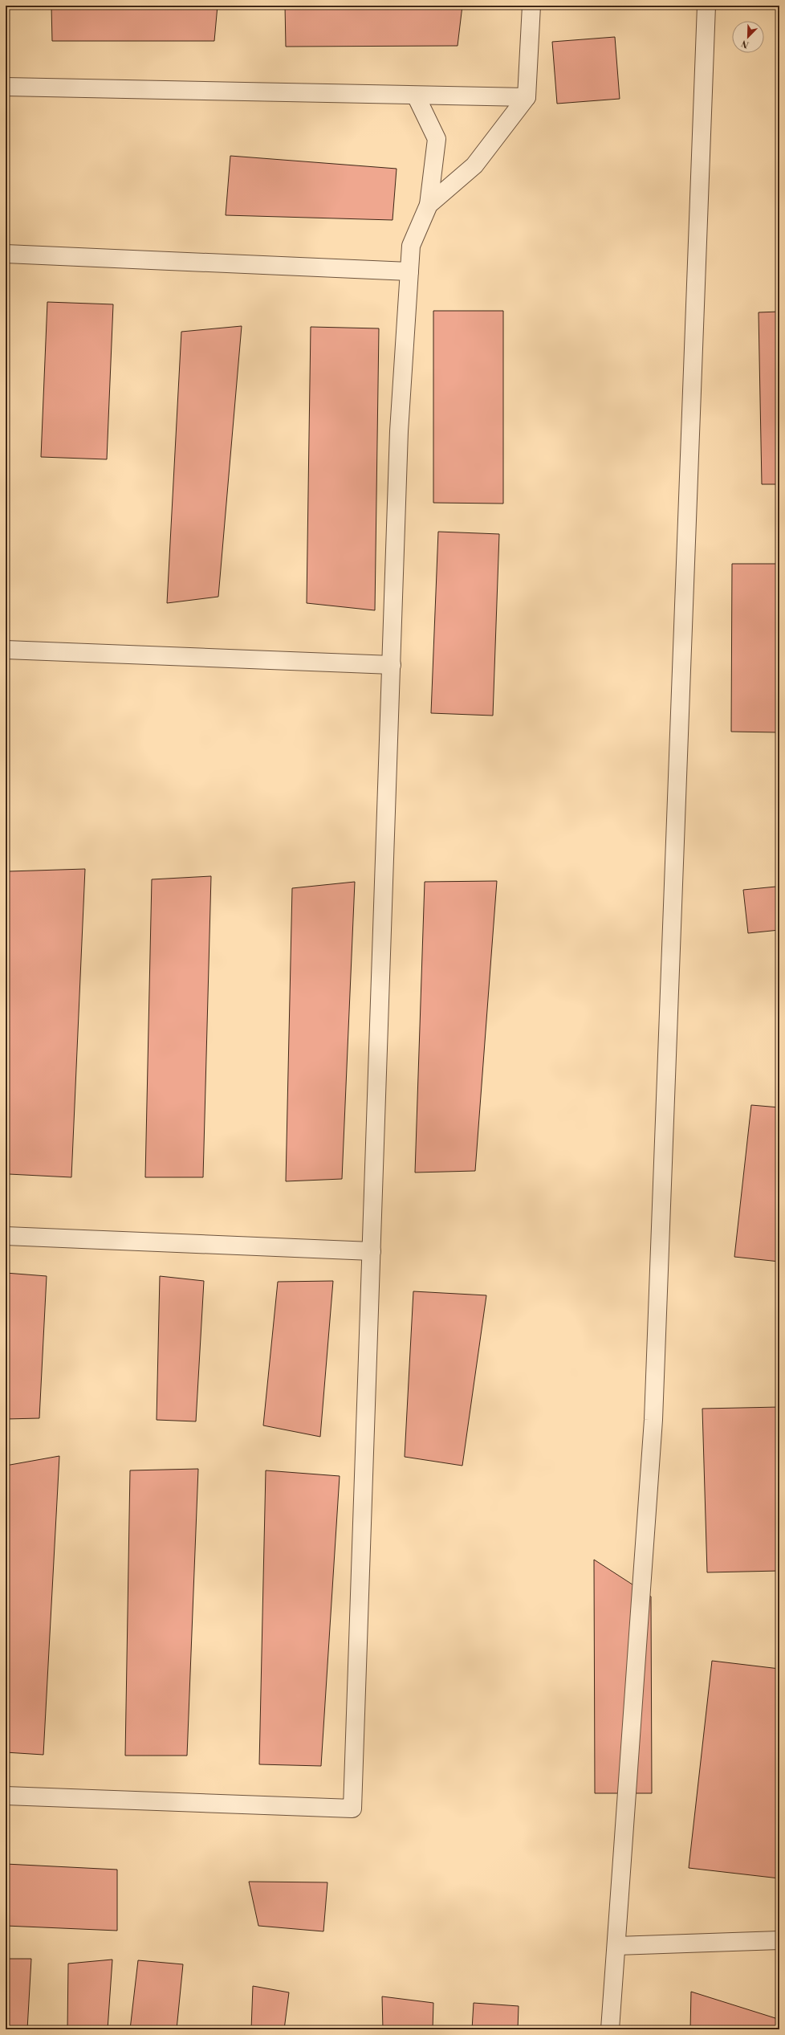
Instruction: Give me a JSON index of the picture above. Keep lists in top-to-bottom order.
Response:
{
  "north": "bottom left"
}
